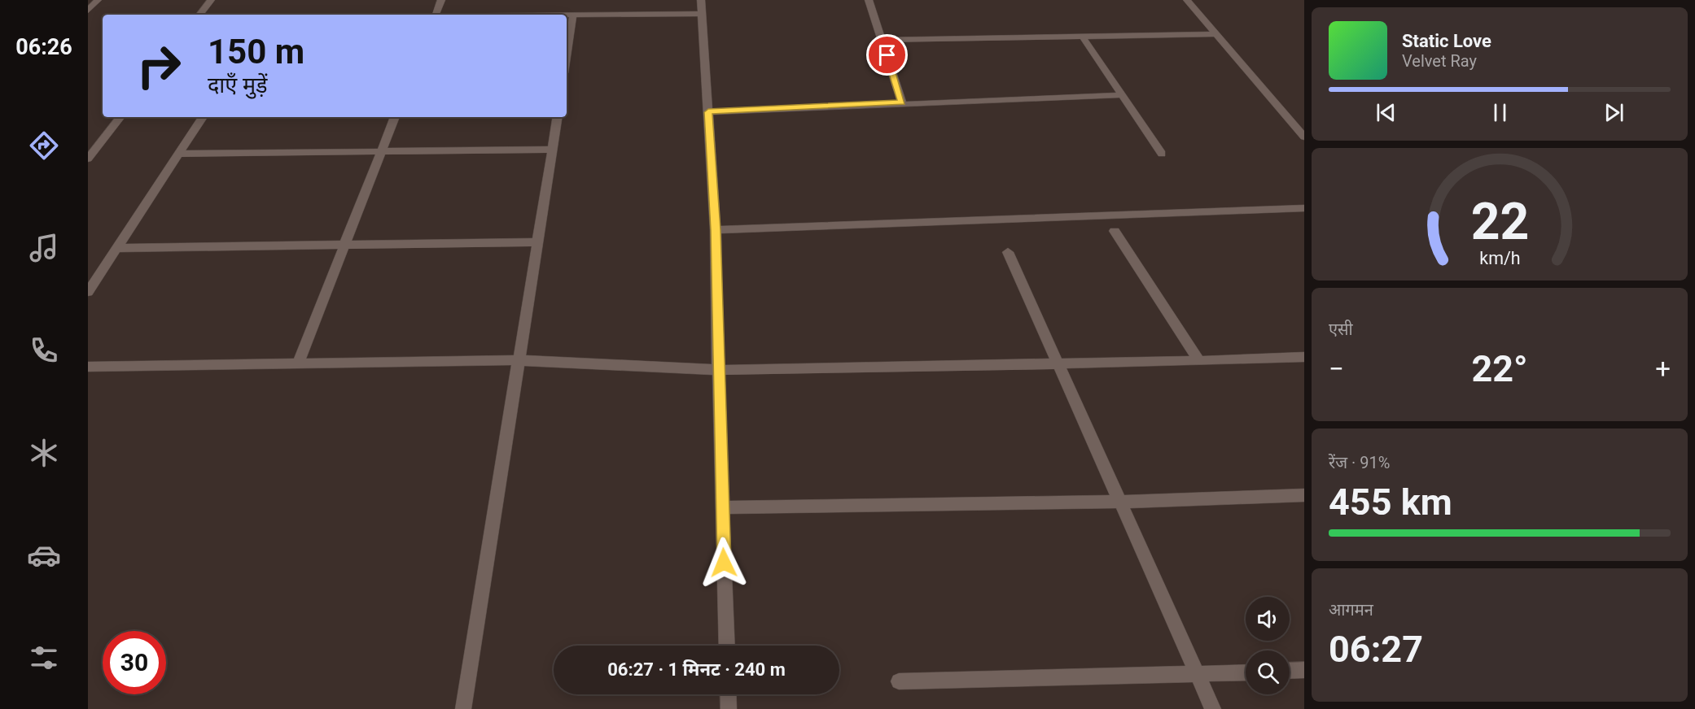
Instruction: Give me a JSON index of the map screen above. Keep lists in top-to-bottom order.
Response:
{
  "page": {
    "tabs": "06:26",
    "turn": ["150 m", "दाएँ मुड़ें"],
    "song": ["Static Love", "Velvet Ray"],
    "tile": [
      "एसी",
      ["रेंज · 91%", "455 km"],
      ["आगमन", "06:27"]
    ],
    "heat": ["−", "22°", "+"],
    "limit": "30",
    "trip": "06:27 · 1 मिनट · 240 m",
    "gauge": ["22", "km/h"]
  }
}
